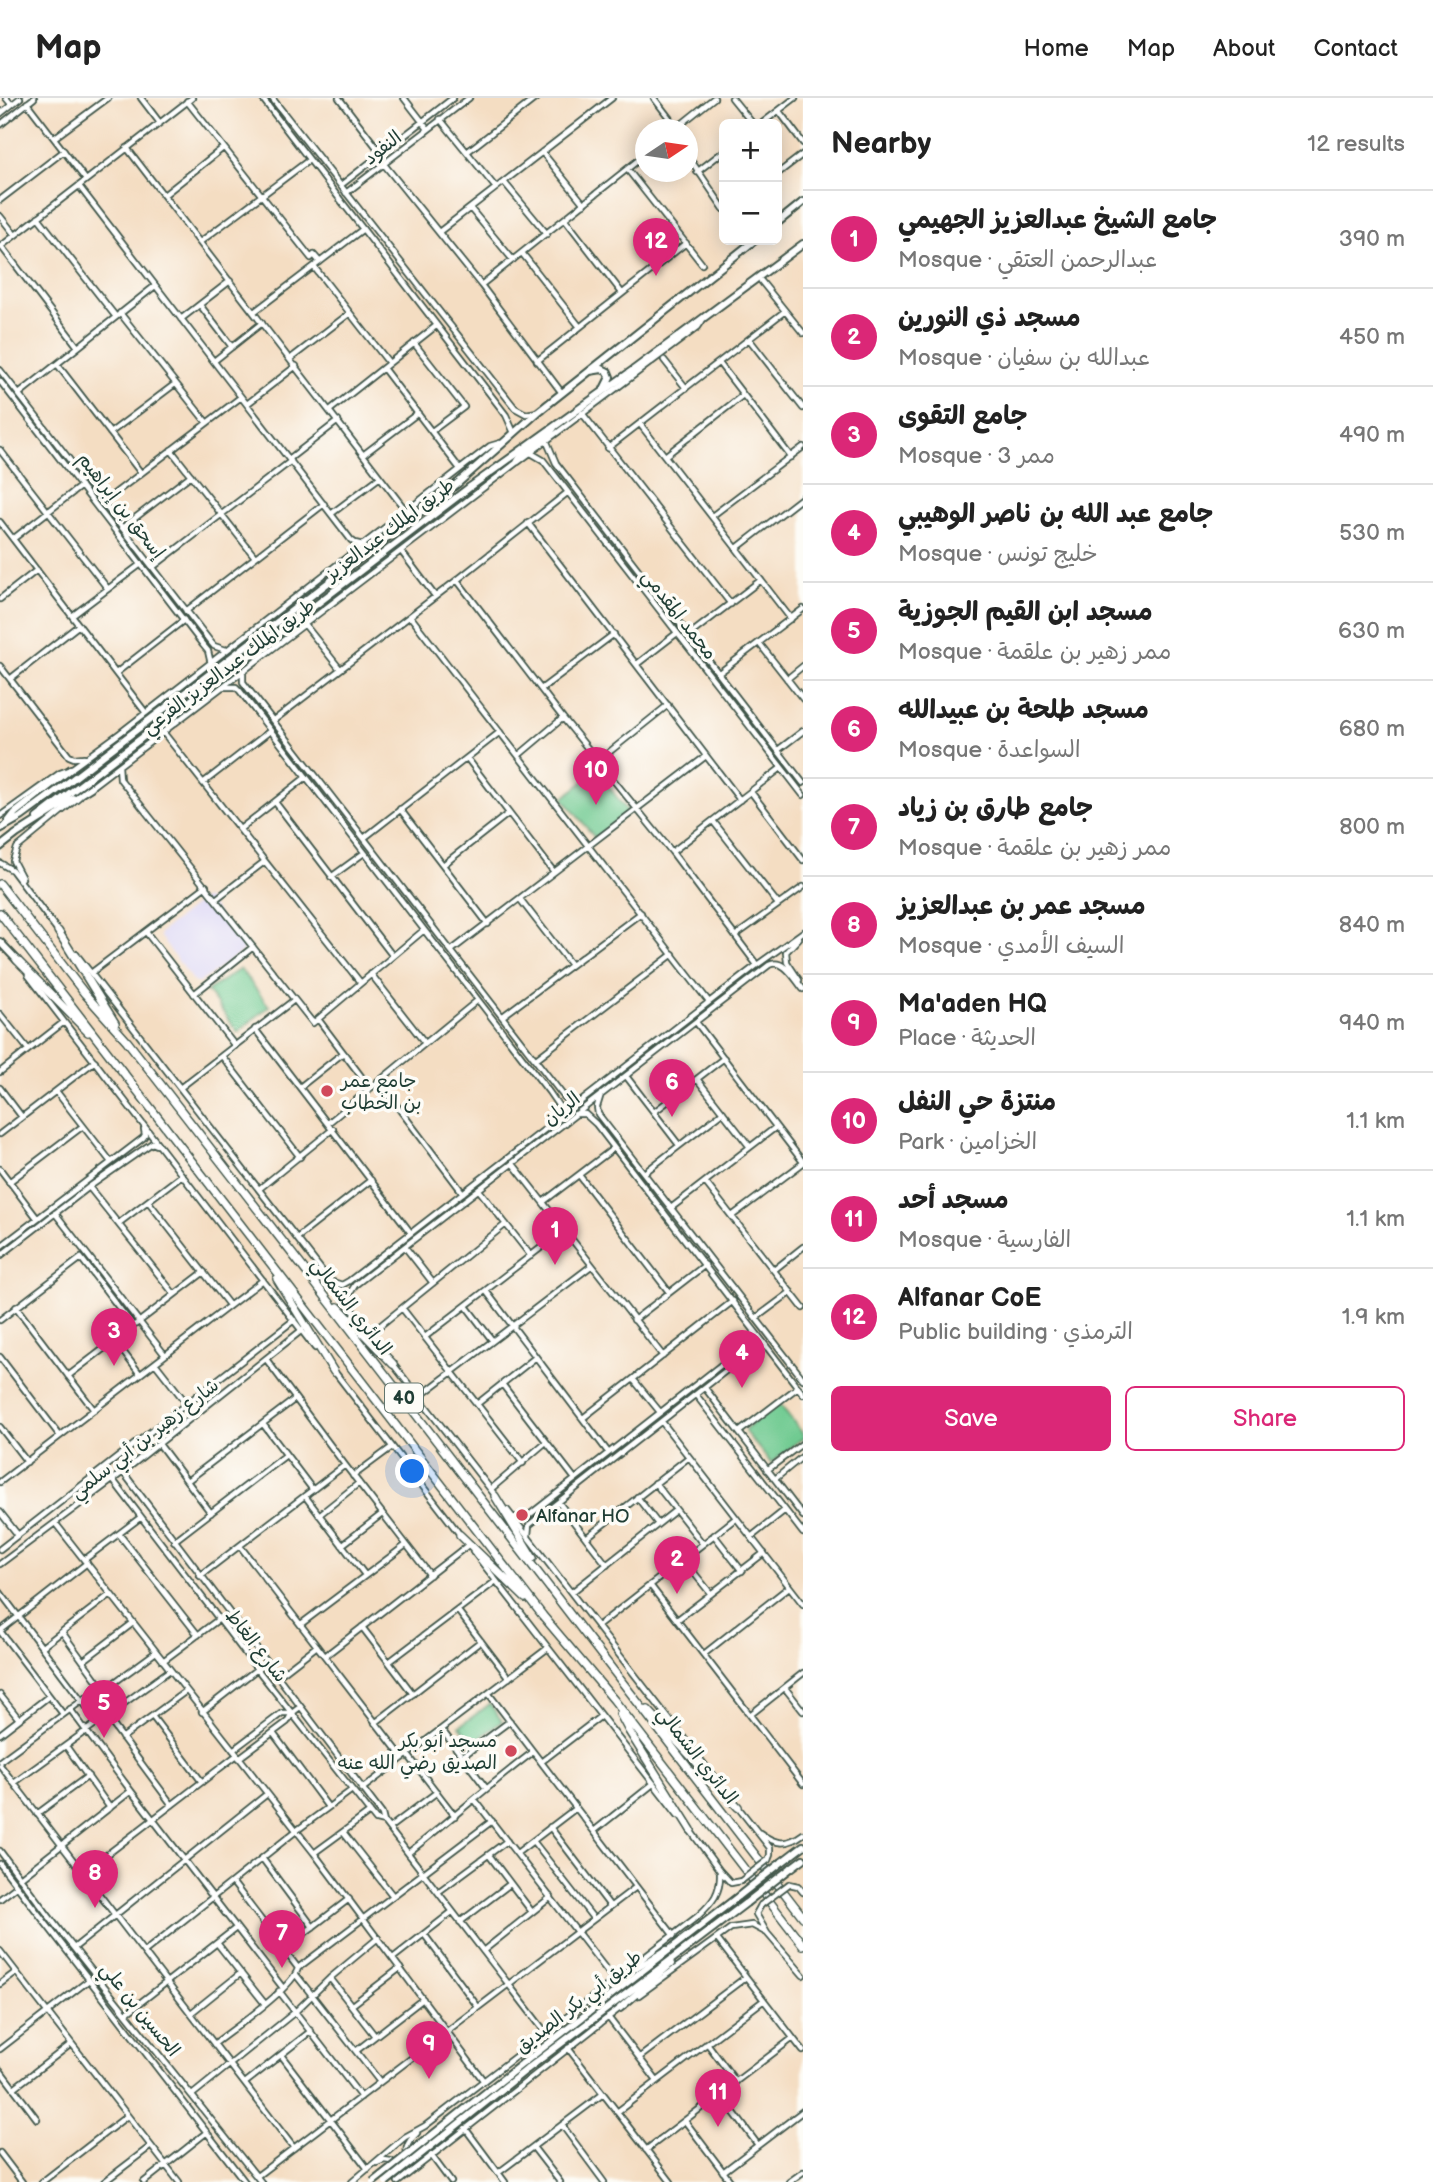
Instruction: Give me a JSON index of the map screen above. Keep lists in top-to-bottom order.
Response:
{
  "streets": {
    "highway": ["الدائري الشمالي", "40"],
    "main road": ["طريق الملك عبدالعزيز", "طريق أبي بكر الصديق"],
    "street": [
      "النفود",
      "إسحق بن إبراهيم",
      "محمد المقدمي",
      "طريق الملك عبدالعزيز الفرعي",
      "الريان",
      "شارع زهير بن أبي سلمي",
      "شارع الغاط",
      "الحسين بن علي"
    ]
  },
  "crossings": [
    ["إسحق بن إبراهيم", "طريق الملك عبدالعزيز الفرعي"],
    ["طريق الملك عبدالعزيز", "طريق الملك عبدالعزيز الفرعي"],
    ["طريق الملك عبدالعزيز الفرعي", "الدائري الشمالي"],
    ["شارع زهير بن أبي سلمي", "شارع الغاط"]
  ],
  "places": ["جامع عمر بن الخطاب", "Alfanar HO", "مسجد أبو بكر الصديق رضي الله عنه"],
  "north": "right",
  "page": {
    "header": "Map",
    "nav": [
      "Home",
      "Map",
      "About",
      "Contact"
    ],
    "heading": ["Nearby", "12 results"],
    "map_buttons": ["+", "−"],
    "list": [
      {
        "mark": "1",
        "name": "جامع الشيخ عبدالعزيز الجهيمي",
        "note": "Mosque · عبدالرحمن العتقي",
        "value": "390 m"
      },
      {
        "mark": "2",
        "name": "مسجد ذي النورين",
        "note": "Mosque · عبدالله بن سفيان",
        "value": "450 m"
      },
      {
        "mark": "3",
        "name": "جامع التقوى",
        "note": "Mosque · ممر 3",
        "value": "490 m"
      },
      {
        "mark": "4",
        "name": "جامع عبد الله بن ناصر الوهيبي",
        "note": "Mosque · خليج تونس",
        "value": "530 m"
      },
      {
        "mark": "5",
        "name": "مسجد ابن القيم الجوزية",
        "note": "Mosque · ممر زهير بن علقمة",
        "value": "630 m"
      },
      {
        "mark": "6",
        "name": "مسجد طلحة بن عبيدالله",
        "note": "Mosque · السواعدة",
        "value": "680 m"
      },
      {
        "mark": "7",
        "name": "جامع طارق بن زياد",
        "note": "Mosque · ممر زهير بن علقمة",
        "value": "800 m"
      },
      {
        "mark": "8",
        "name": "مسجد عمر بن عبدالعزيز",
        "note": "Mosque · السيف الأمدي",
        "value": "840 m"
      },
      {
        "mark": "9",
        "name": "Ma'aden HQ",
        "note": "Place · الحديثة",
        "value": "940 m"
      },
      {
        "mark": "10",
        "name": "منتزة حي النفل",
        "note": "Park · الخزامين",
        "value": "1.1 km"
      },
      {
        "mark": "11",
        "name": "مسجد أحد",
        "note": "Mosque · الفارسية",
        "value": "1.1 km"
      },
      {
        "mark": "12",
        "name": "Alfanar CoE",
        "note": "Public building · الترمذي",
        "value": "1.9 km"
      }
    ],
    "pins": [
      "12",
      "10",
      "6",
      "1",
      "3",
      "4",
      "2",
      "5",
      "8",
      "7",
      "9",
      "11"
    ],
    "buttons": ["Save", "Share"]
  }
}
